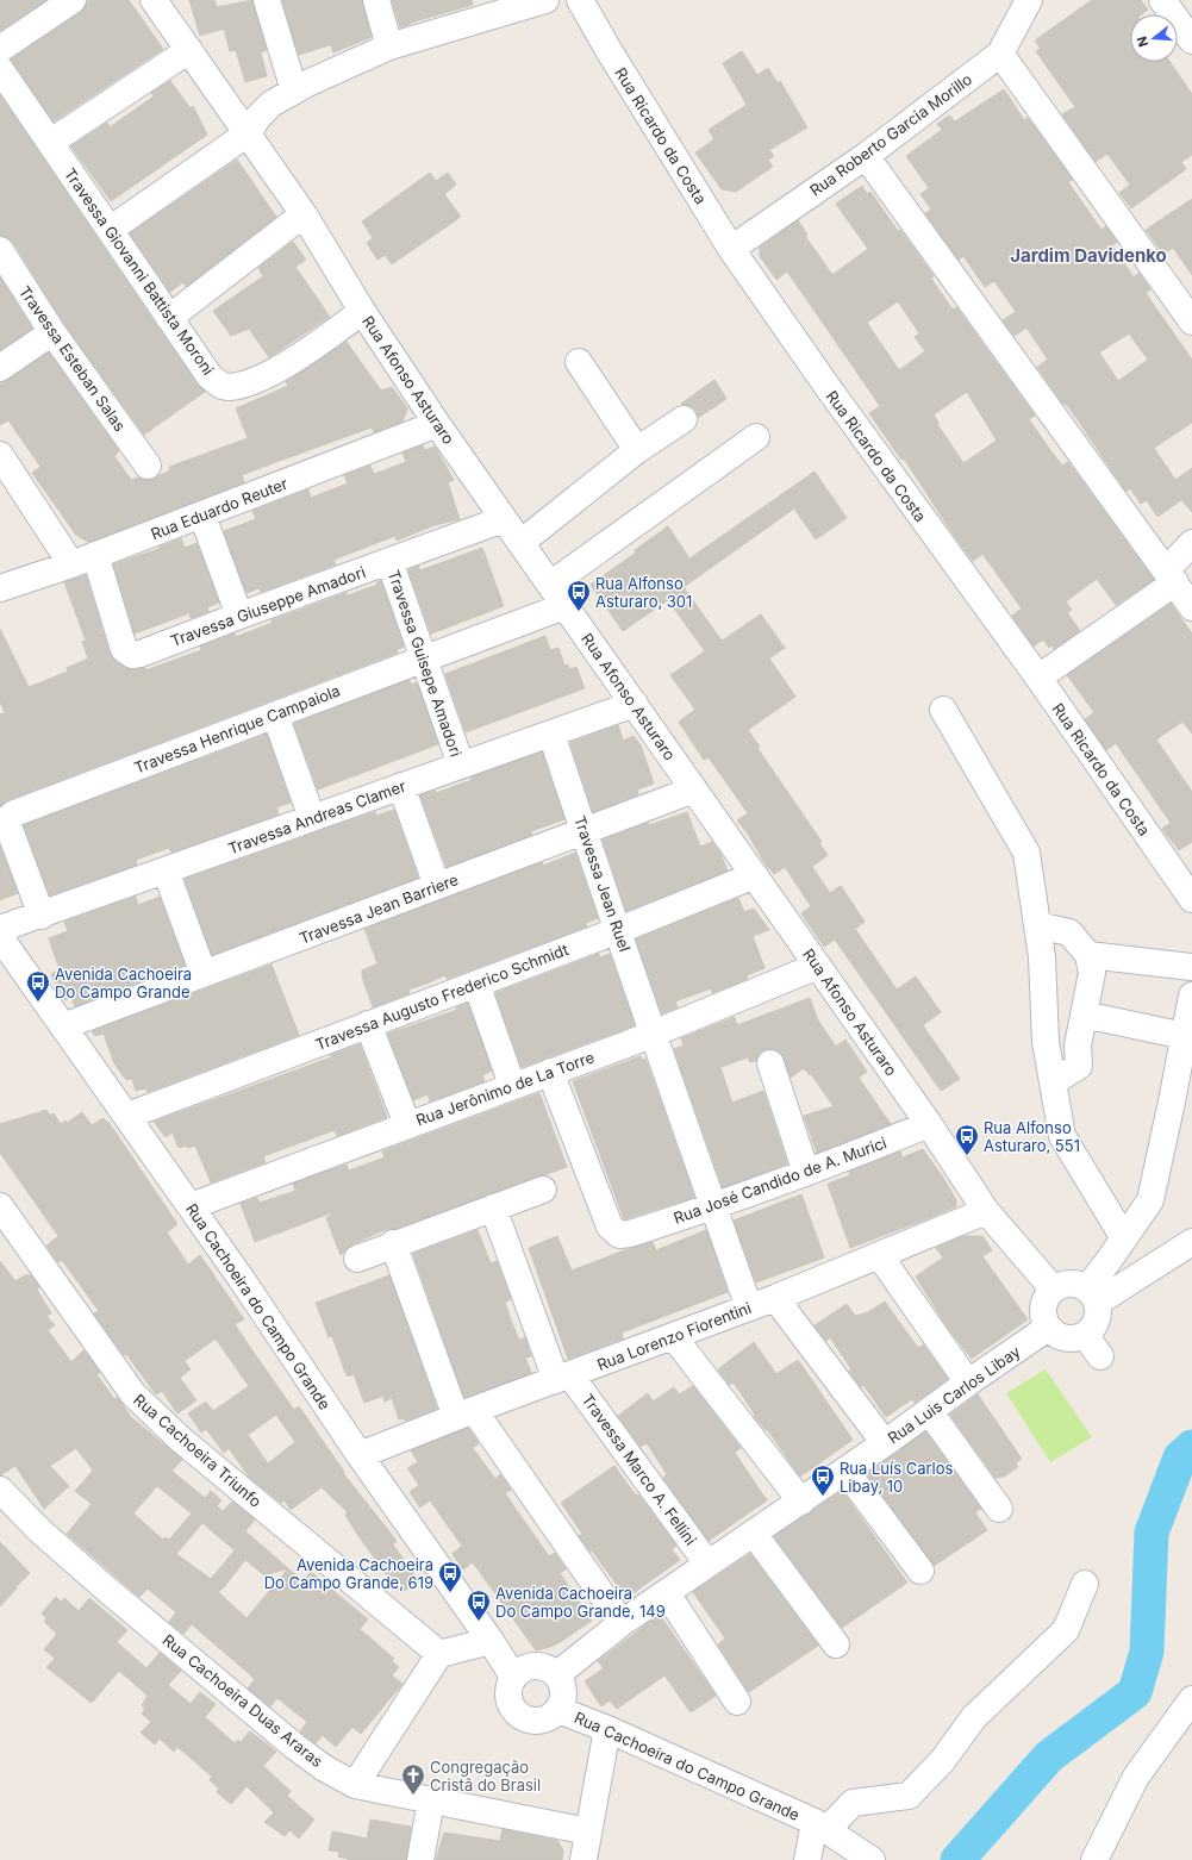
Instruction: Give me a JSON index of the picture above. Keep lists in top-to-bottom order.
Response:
{
  "streets": {
    "street": [
      "Rua Roberto Garcia Morillo",
      "Rua Ricardo da Costa",
      "Travessa Giovanni Battista Moroni",
      "Travessa Esteban Salas",
      "Rua Afonso Asturaro",
      "Rua Eduardo Reuter",
      "Travessa Giuseppe Amadori",
      "Travessa Guisepe Amadori",
      "Travessa Henrique Campaiola",
      "Travessa Andreas Clamer",
      "Travessa Jean Ruel",
      "Travessa Jean Barriere",
      "Travessa Augusto Frederico Schmidt",
      "Rua Jerônimo de La Torre",
      "Rua José Candido de A. Murici",
      "Rua Cachoeira do Campo Grande",
      "Rua Lorenzo Fiorentini",
      "Rua Luis Carlos Libay",
      "Rua Cachoeira Triunfo",
      "Travessa Marco A. Fellini",
      "Rua Cachoeira Duas Araras"
    ]
  },
  "crossings": [
    ["Rua Roberto Garcia Morillo", "Rua Ricardo da Costa"],
    ["Travessa Giovanni Battista Moroni", "Rua Afonso Asturaro"],
    ["Rua Afonso Asturaro", "Rua Eduardo Reuter"],
    ["Rua Afonso Asturaro", "Travessa Giuseppe Amadori"],
    ["Rua Afonso Asturaro", "Travessa Henrique Campaiola"],
    ["Rua Afonso Asturaro", "Travessa Andreas Clamer"],
    ["Rua Afonso Asturaro", "Travessa Jean Barriere"],
    ["Rua Afonso Asturaro", "Travessa Augusto Frederico Schmidt"],
    ["Rua Afonso Asturaro", "Rua Jerônimo de La Torre"],
    ["Rua Afonso Asturaro", "Rua José Candido de A. Murici"],
    ["Rua Afonso Asturaro", "Rua Lorenzo Fiorentini"],
    ["Rua Afonso Asturaro", "Rua Luis Carlos Libay"],
    ["Rua Eduardo Reuter", "Travessa Giuseppe Amadori"],
    ["Travessa Giuseppe Amadori", "Travessa Guisepe Amadori"],
    ["Travessa Guisepe Amadori", "Travessa Henrique Campaiola"],
    ["Travessa Guisepe Amadori", "Travessa Andreas Clamer"],
    ["Travessa Henrique Campaiola", "Travessa Andreas Clamer"],
    ["Travessa Andreas Clamer", "Travessa Jean Ruel"],
    ["Travessa Jean Ruel", "Travessa Jean Barriere"],
    ["Travessa Jean Ruel", "Travessa Augusto Frederico Schmidt"],
    ["Travessa Jean Ruel", "Rua Jerônimo de La Torre"],
    ["Travessa Jean Ruel", "Rua José Candido de A. Murici"],
    ["Travessa Jean Ruel", "Rua Lorenzo Fiorentini"],
    ["Travessa Jean Barriere", "Rua Cachoeira do Campo Grande"],
    ["Travessa Augusto Frederico Schmidt", "Rua Cachoeira do Campo Grande"],
    ["Rua Jerônimo de La Torre", "Rua José Candido de A. Murici"],
    ["Rua Jerônimo de La Torre", "Rua Cachoeira do Campo Grande"],
    ["Rua Cachoeira do Campo Grande", "Rua Lorenzo Fiorentini"],
    ["Rua Cachoeira do Campo Grande", "Rua Luis Carlos Libay"],
    ["Rua Lorenzo Fiorentini", "Travessa Marco A. Fellini"],
    ["Rua Luis Carlos Libay", "Travessa Marco A. Fellini"]
  ],
  "districts": ["Jardim Davidenko"],
  "places": {
    "bus stop": [
      "Rua Alfonso Asturaro, 301",
      "Avenida Cachoeira Do Campo Grande",
      "Rua Alfonso Asturaro, 551",
      "Rua Luís Carlos Libay, 10",
      "Avenida Cachoeira Do Campo Grande, 619",
      "Avenida Cachoeira Do Campo Grande, 149"
    ],
    "church": ["Congregação Cristã do Brasil"]
  },
  "north": "left"
}
